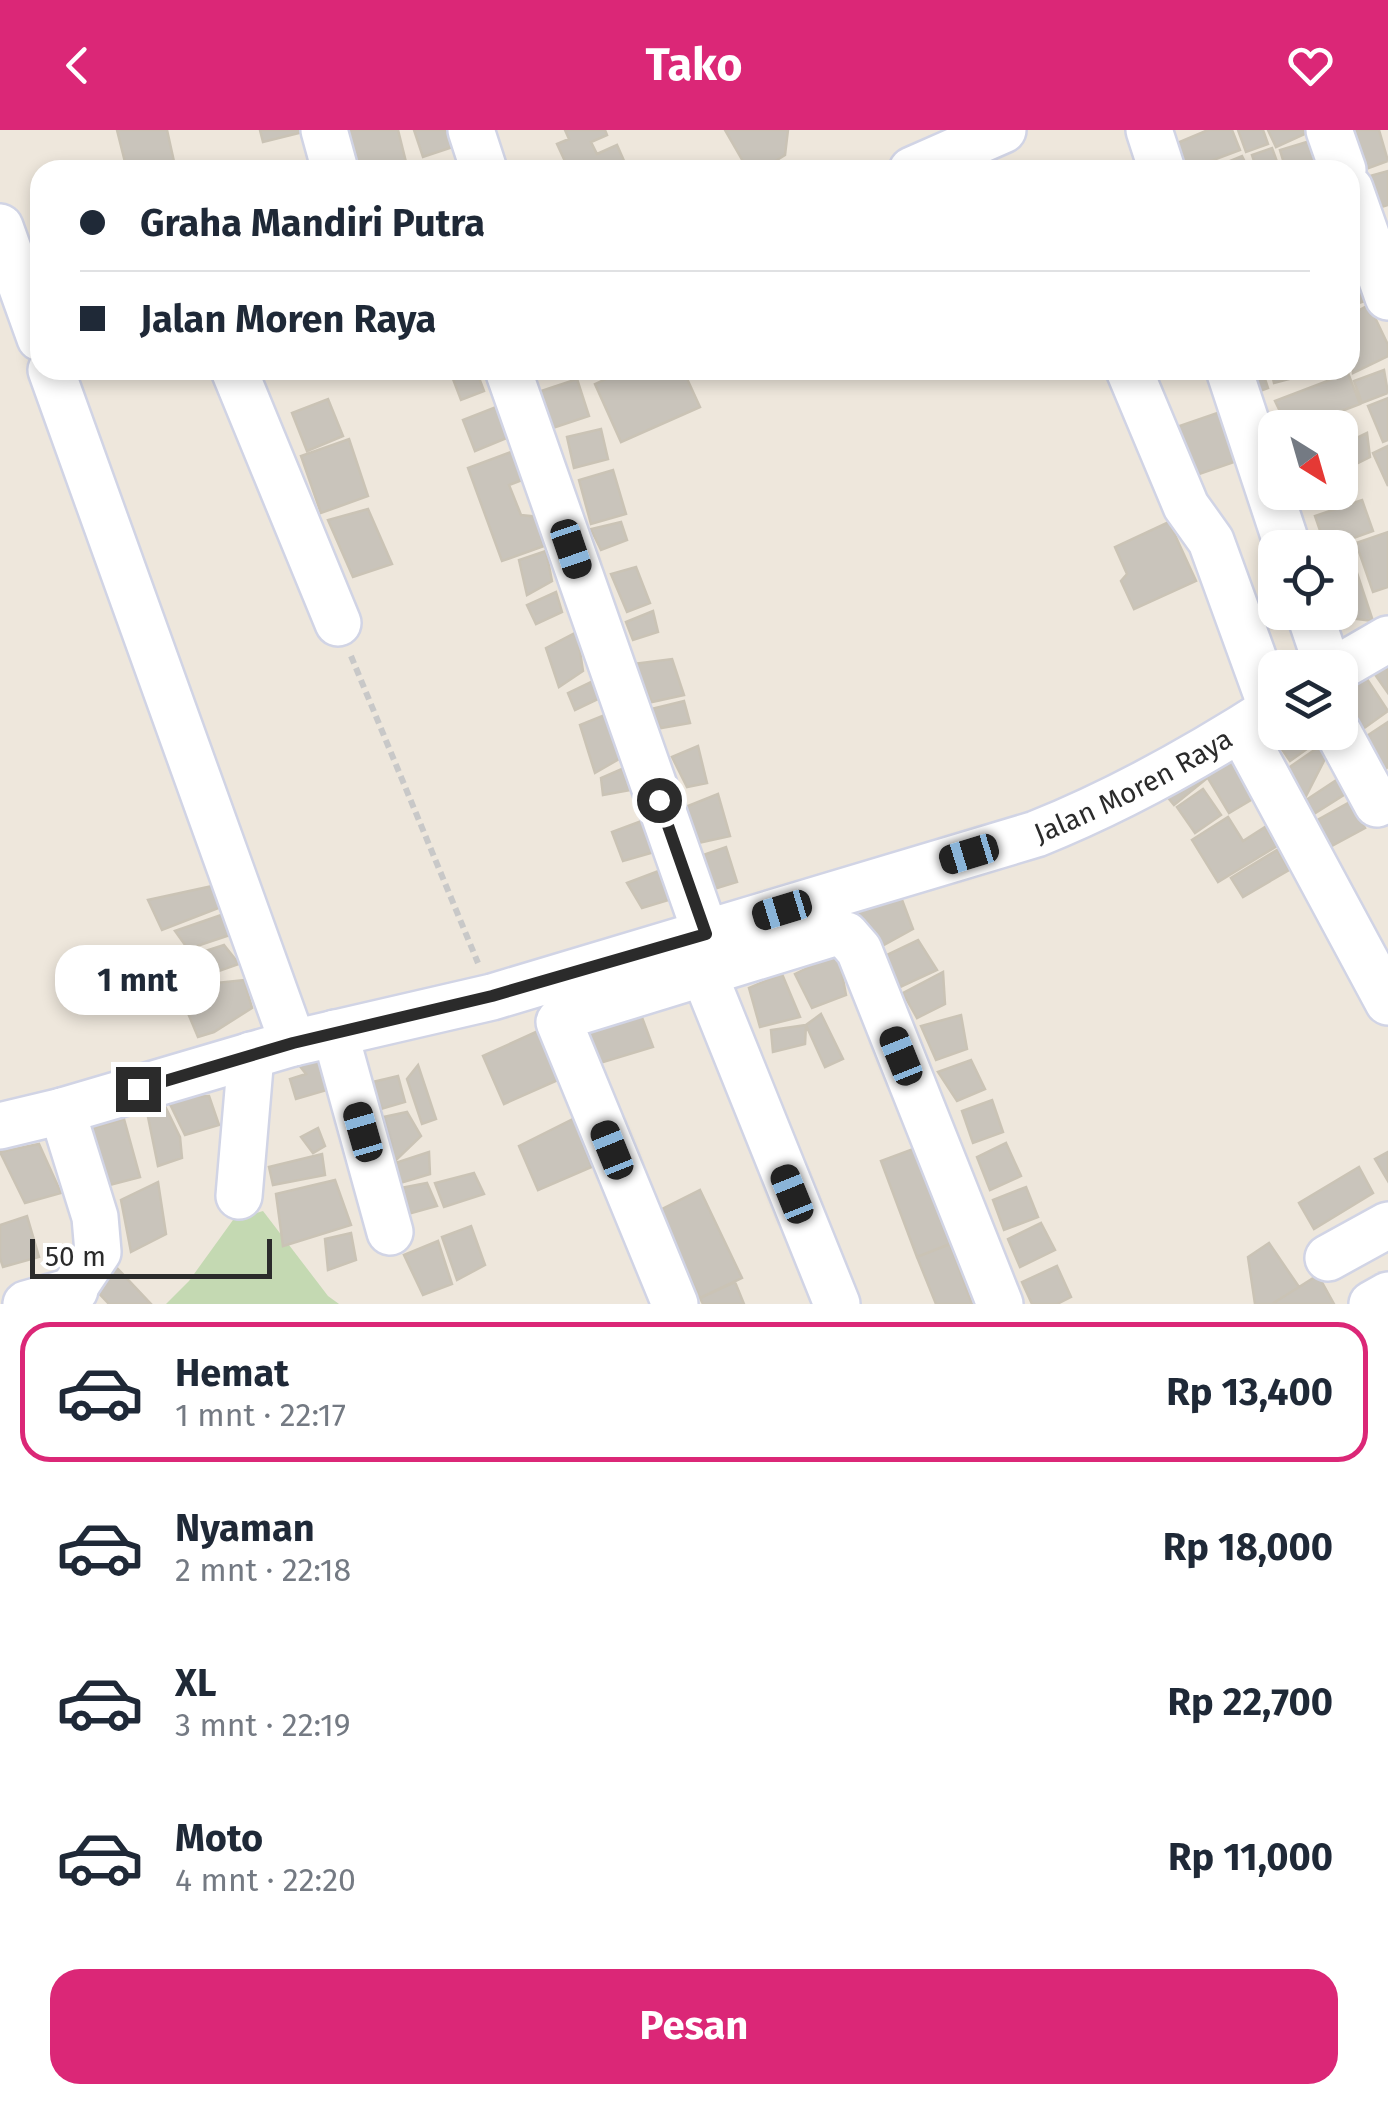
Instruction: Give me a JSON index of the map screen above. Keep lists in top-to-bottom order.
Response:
{
  "streets": {
    "street": ["Jalan Moren Raya"]
  },
  "scale_bar": "50 m",
  "north": "bottom right",
  "page": {
    "header": "Tako",
    "banner": ["Graha Mandiri Putra", "Jalan Moren Raya"],
    "bubble": "1 mnt",
    "scale": "50 m",
    "list": [
      {
        "name": "Hemat",
        "note": "1 mnt · 22:17",
        "value": "Rp 13,400"
      },
      {
        "name": "Nyaman",
        "note": "2 mnt · 22:18",
        "value": "Rp 18,000"
      },
      {
        "name": "XL",
        "note": "3 mnt · 22:19",
        "value": "Rp 22,700"
      },
      {
        "name": "Moto",
        "note": "4 mnt · 22:20",
        "value": "Rp 11,000"
      }
    ],
    "buttons": "Pesan"
  }
}
